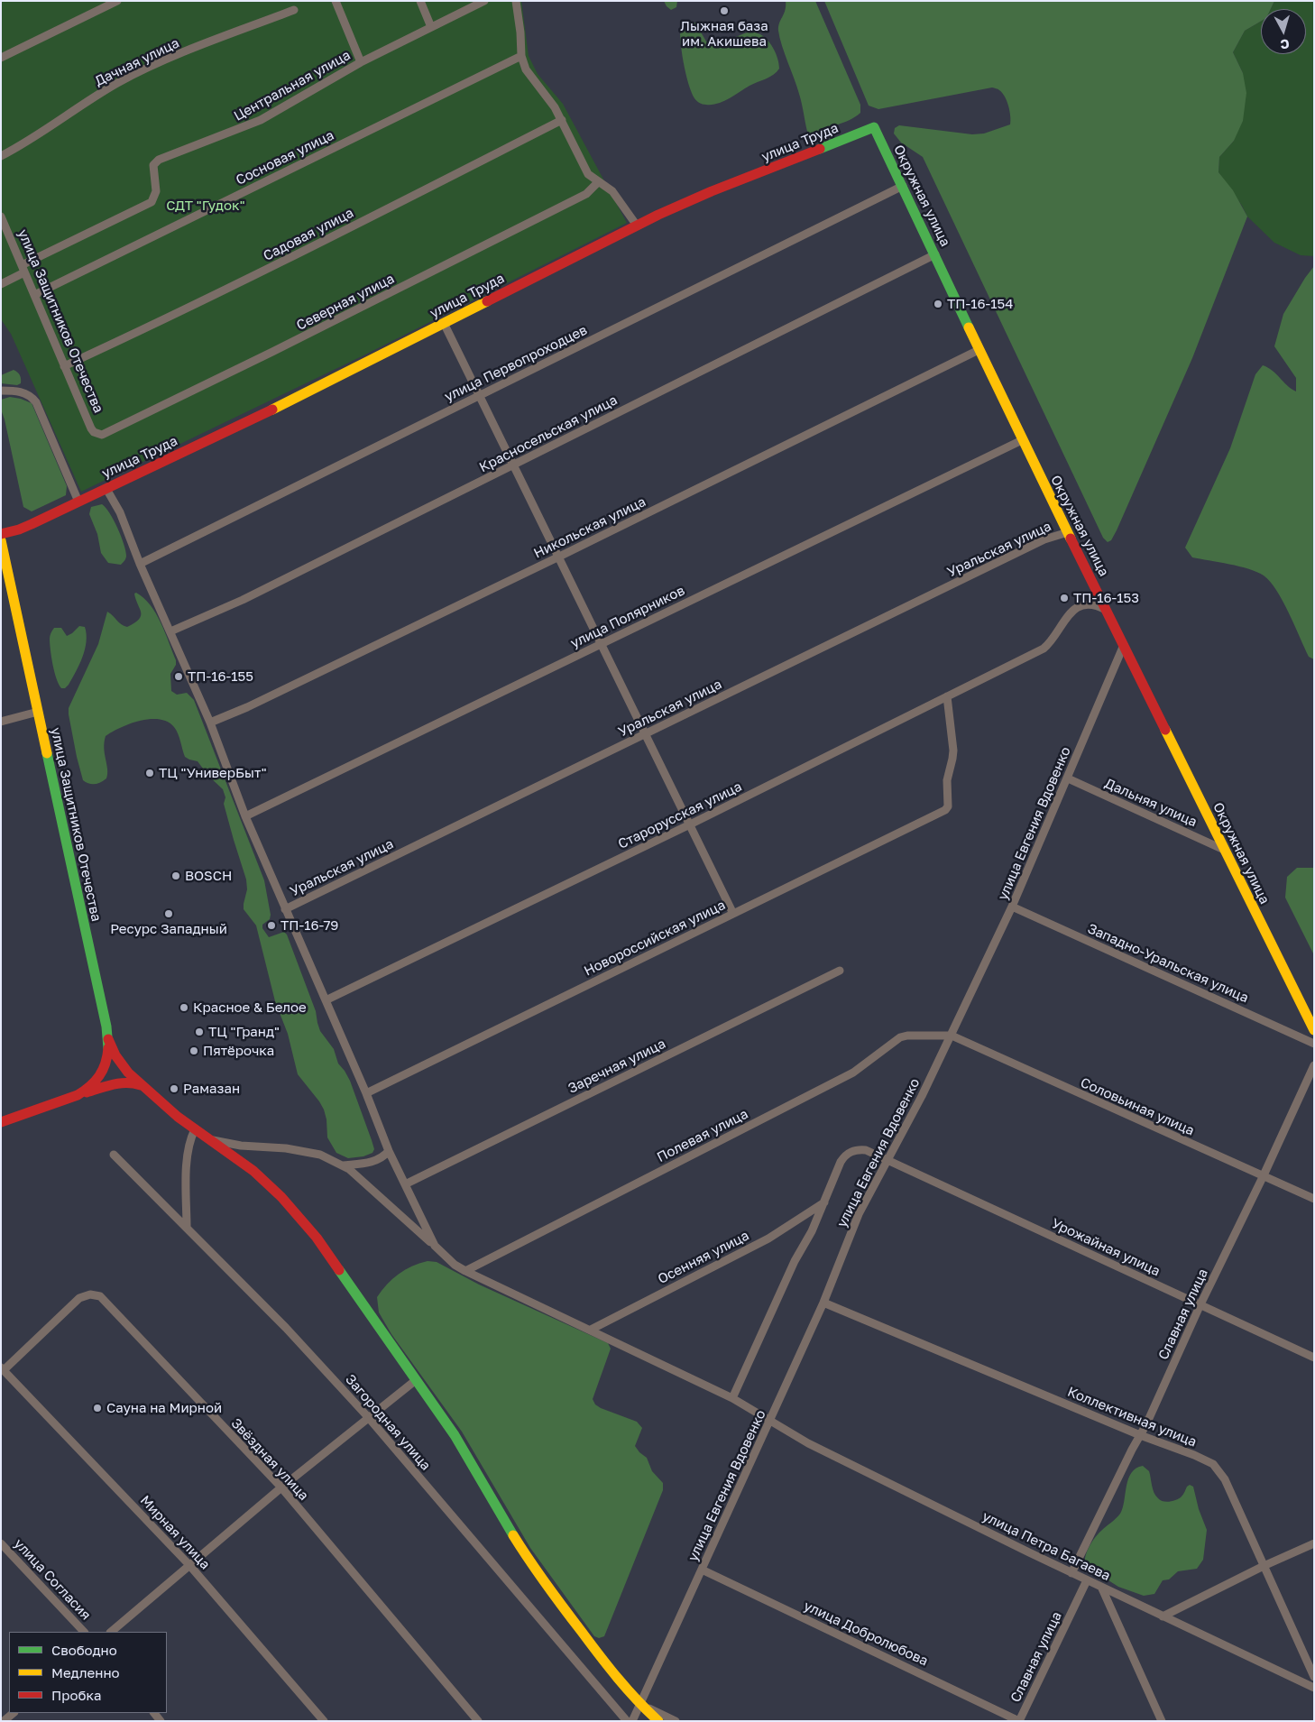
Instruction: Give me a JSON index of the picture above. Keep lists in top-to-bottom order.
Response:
{
  "streets": {
    "street": [
      "Дачная улица",
      "Центральная улица",
      "улица Труда",
      "Сосновая улица",
      "Окружная улица",
      "Садовая улица",
      "Северная улица",
      "улица Защитников Отечества",
      "улица Первопроходцев",
      "Красносельская улица",
      "Никольская улица",
      "Уральская улица",
      "улица Полярников",
      "Дальняя улица",
      "Старорусская улица",
      "улица Евгения Вдовенко",
      "Новороссийская улица",
      "Западно-Уральская улица",
      "Заречная улица",
      "Соловьиная улица",
      "Полевая улица",
      "Урожайная улица",
      "Осенняя улица",
      "Славная улица",
      "Коллективная улица",
      "Загородная улица",
      "Звёздная улица",
      "Мирная улица",
      "улица Петра Багаева",
      "улица Согласия",
      "улица Добролюбова"
    ]
  },
  "crossings": [
    ["Центральная улица", "улица Защитников Отечества"],
    ["улица Труда", "Окружная улица"],
    ["Сосновая улица", "улица Защитников Отечества"],
    ["Окружная улица", "улица Первопроходцев"],
    ["Окружная улица", "Красносельская улица"],
    ["Окружная улица", "Никольская улица"],
    ["Окружная улица", "Уральская улица"],
    ["Окружная улица", "улица Полярников"],
    ["Окружная улица", "Дальняя улица"],
    ["Окружная улица", "Старорусская улица"],
    ["Окружная улица", "улица Евгения Вдовенко"],
    ["Садовая улица", "улица Защитников Отечества"],
    ["Северная улица", "улица Защитников Отечества"],
    ["Дальняя улица", "улица Евгения Вдовенко"],
    ["Старорусская улица", "Новороссийская улица"],
    ["улица Евгения Вдовенко", "Западно-Уральская улица"],
    ["улица Евгения Вдовенко", "Соловьиная улица"],
    ["улица Евгения Вдовенко", "Полевая улица"],
    ["улица Евгения Вдовенко", "Урожайная улица"],
    ["улица Евгения Вдовенко", "Коллективная улица"],
    ["улица Евгения Вдовенко", "улица Петра Багаева"],
    ["улица Евгения Вдовенко", "улица Добролюбова"],
    ["Соловьиная улица", "Полевая улица"],
    ["Соловьиная улица", "Славная улица"],
    ["Полевая улица", "улица Петра Багаева"],
    ["Урожайная улица", "Осенняя улица"],
    ["Урожайная улица", "Славная улица"],
    ["Урожайная улица", "улица Петра Багаева"],
    ["Осенняя улица", "улица Петра Багаева"],
    ["Славная улица", "Коллективная улица"],
    ["Славная улица", "улица Петра Багаева"],
    ["Славная улица", "улица Добролюбова"],
    ["Звёздная улица", "Мирная улица"]
  ],
  "parks": ["СДТ \"Гудок\""],
  "places": [
    "Лыжная база им. Акишева",
    "ТП-16-154",
    "ТП-16-153",
    "ТП-16-155",
    "ТЦ \"УниверБыт\"",
    "BOSCH",
    "Ресурс Западный",
    "ТП-16-79",
    "Красное & Белое",
    "ТЦ \"Гранд\"",
    "Пятёрочка",
    "Рамазан",
    "Сауна на Мирной"
  ],
  "legend": ["Свободно", "Медленно", "Пробка"],
  "north": "bottom"
}
